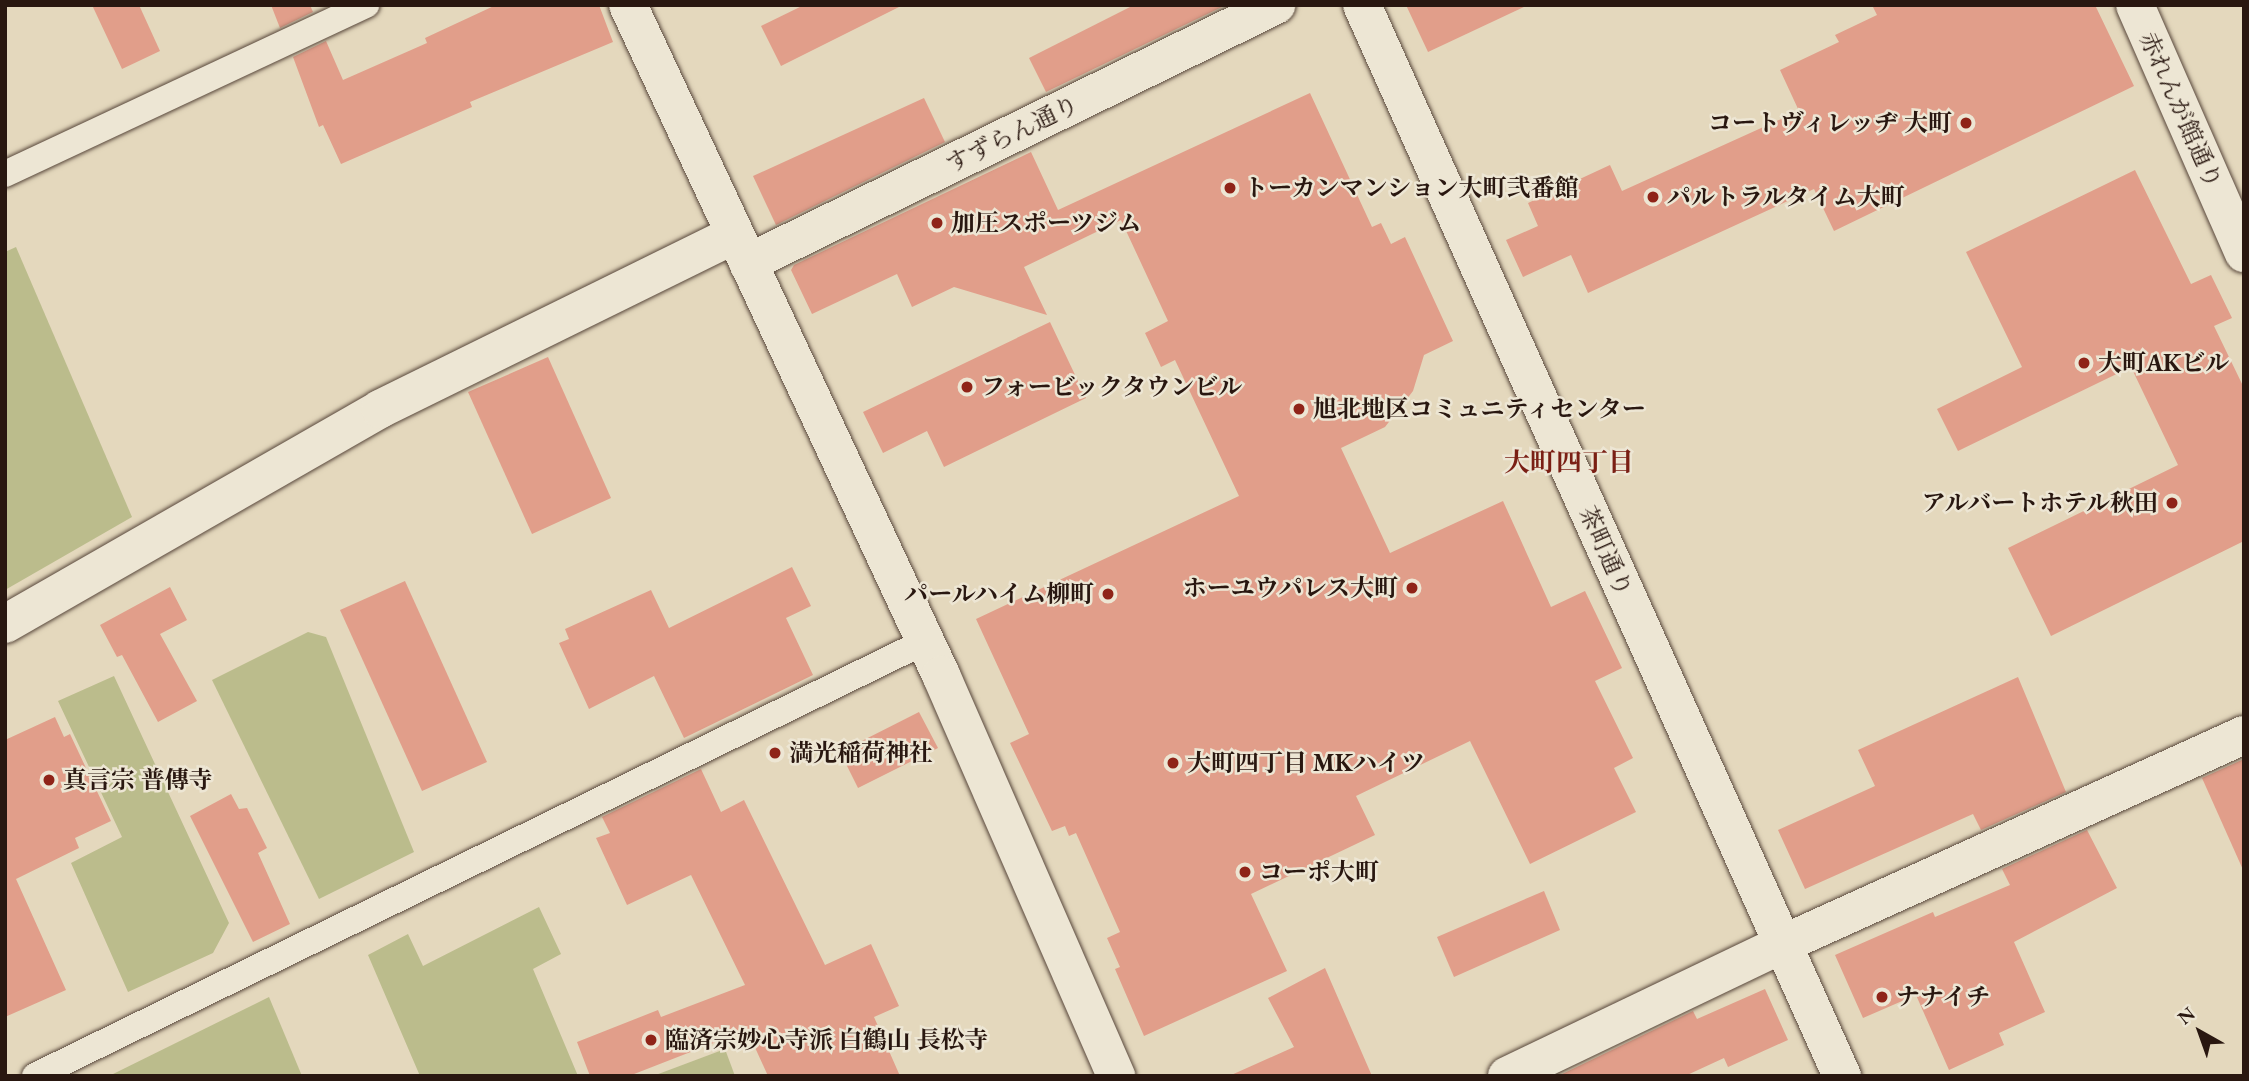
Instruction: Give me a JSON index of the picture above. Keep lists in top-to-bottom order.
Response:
{
  "streets": {
    "street": ["赤れんが館通り", "すずらん通り", "茶町通り"]
  },
  "districts": ["大町四丁目"],
  "places": [
    "コートヴィレッヂ 大町",
    "トーカンマンション大町弐番館",
    "パルトラルタイム大町",
    "加圧スポーツジム",
    "大町AKビル",
    "フォービックタウンビル",
    "旭北地区コミュニティセンター",
    "アルバートホテル秋田",
    "ホーユウパレス大町",
    "パールハイム柳町",
    "満光稲荷神社",
    "大町四丁目 MKハイツ",
    "真言宗 普傳寺",
    "コーポ大町",
    "ナナイチ",
    "臨済宗妙心寺派 白鶴山 長松寺"
  ],
  "north": "top left"
}
